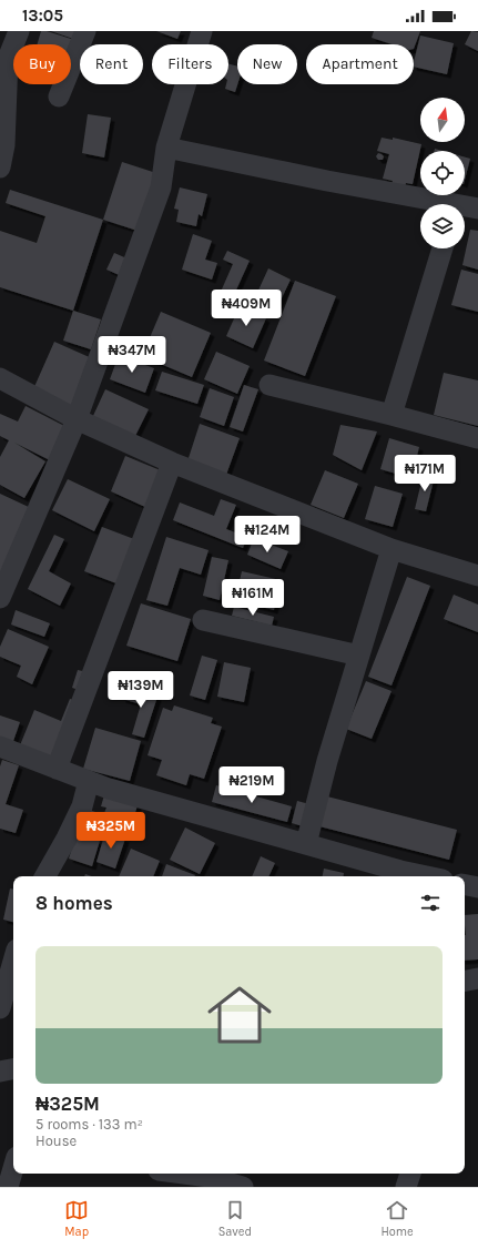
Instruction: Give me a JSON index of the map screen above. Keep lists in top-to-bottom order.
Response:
{
  "north": "top",
  "page": {
    "status": "13:05",
    "chip": [
      "Buy",
      "Rent",
      "Filters",
      "New",
      "Apartment"
    ],
    "price": [
      "₦409M",
      "₦347M",
      "₦171M",
      "₦124M",
      "₦161M",
      "₦139M",
      "₦219M",
      "₦325M"
    ],
    "heading": "8 homes",
    "list": [
      {
        "name": "₦325M",
        "note": "5 rooms · 133 m² · House"
      }
    ],
    "tabs": ["Map", "Saved", "Home"]
  }
}
